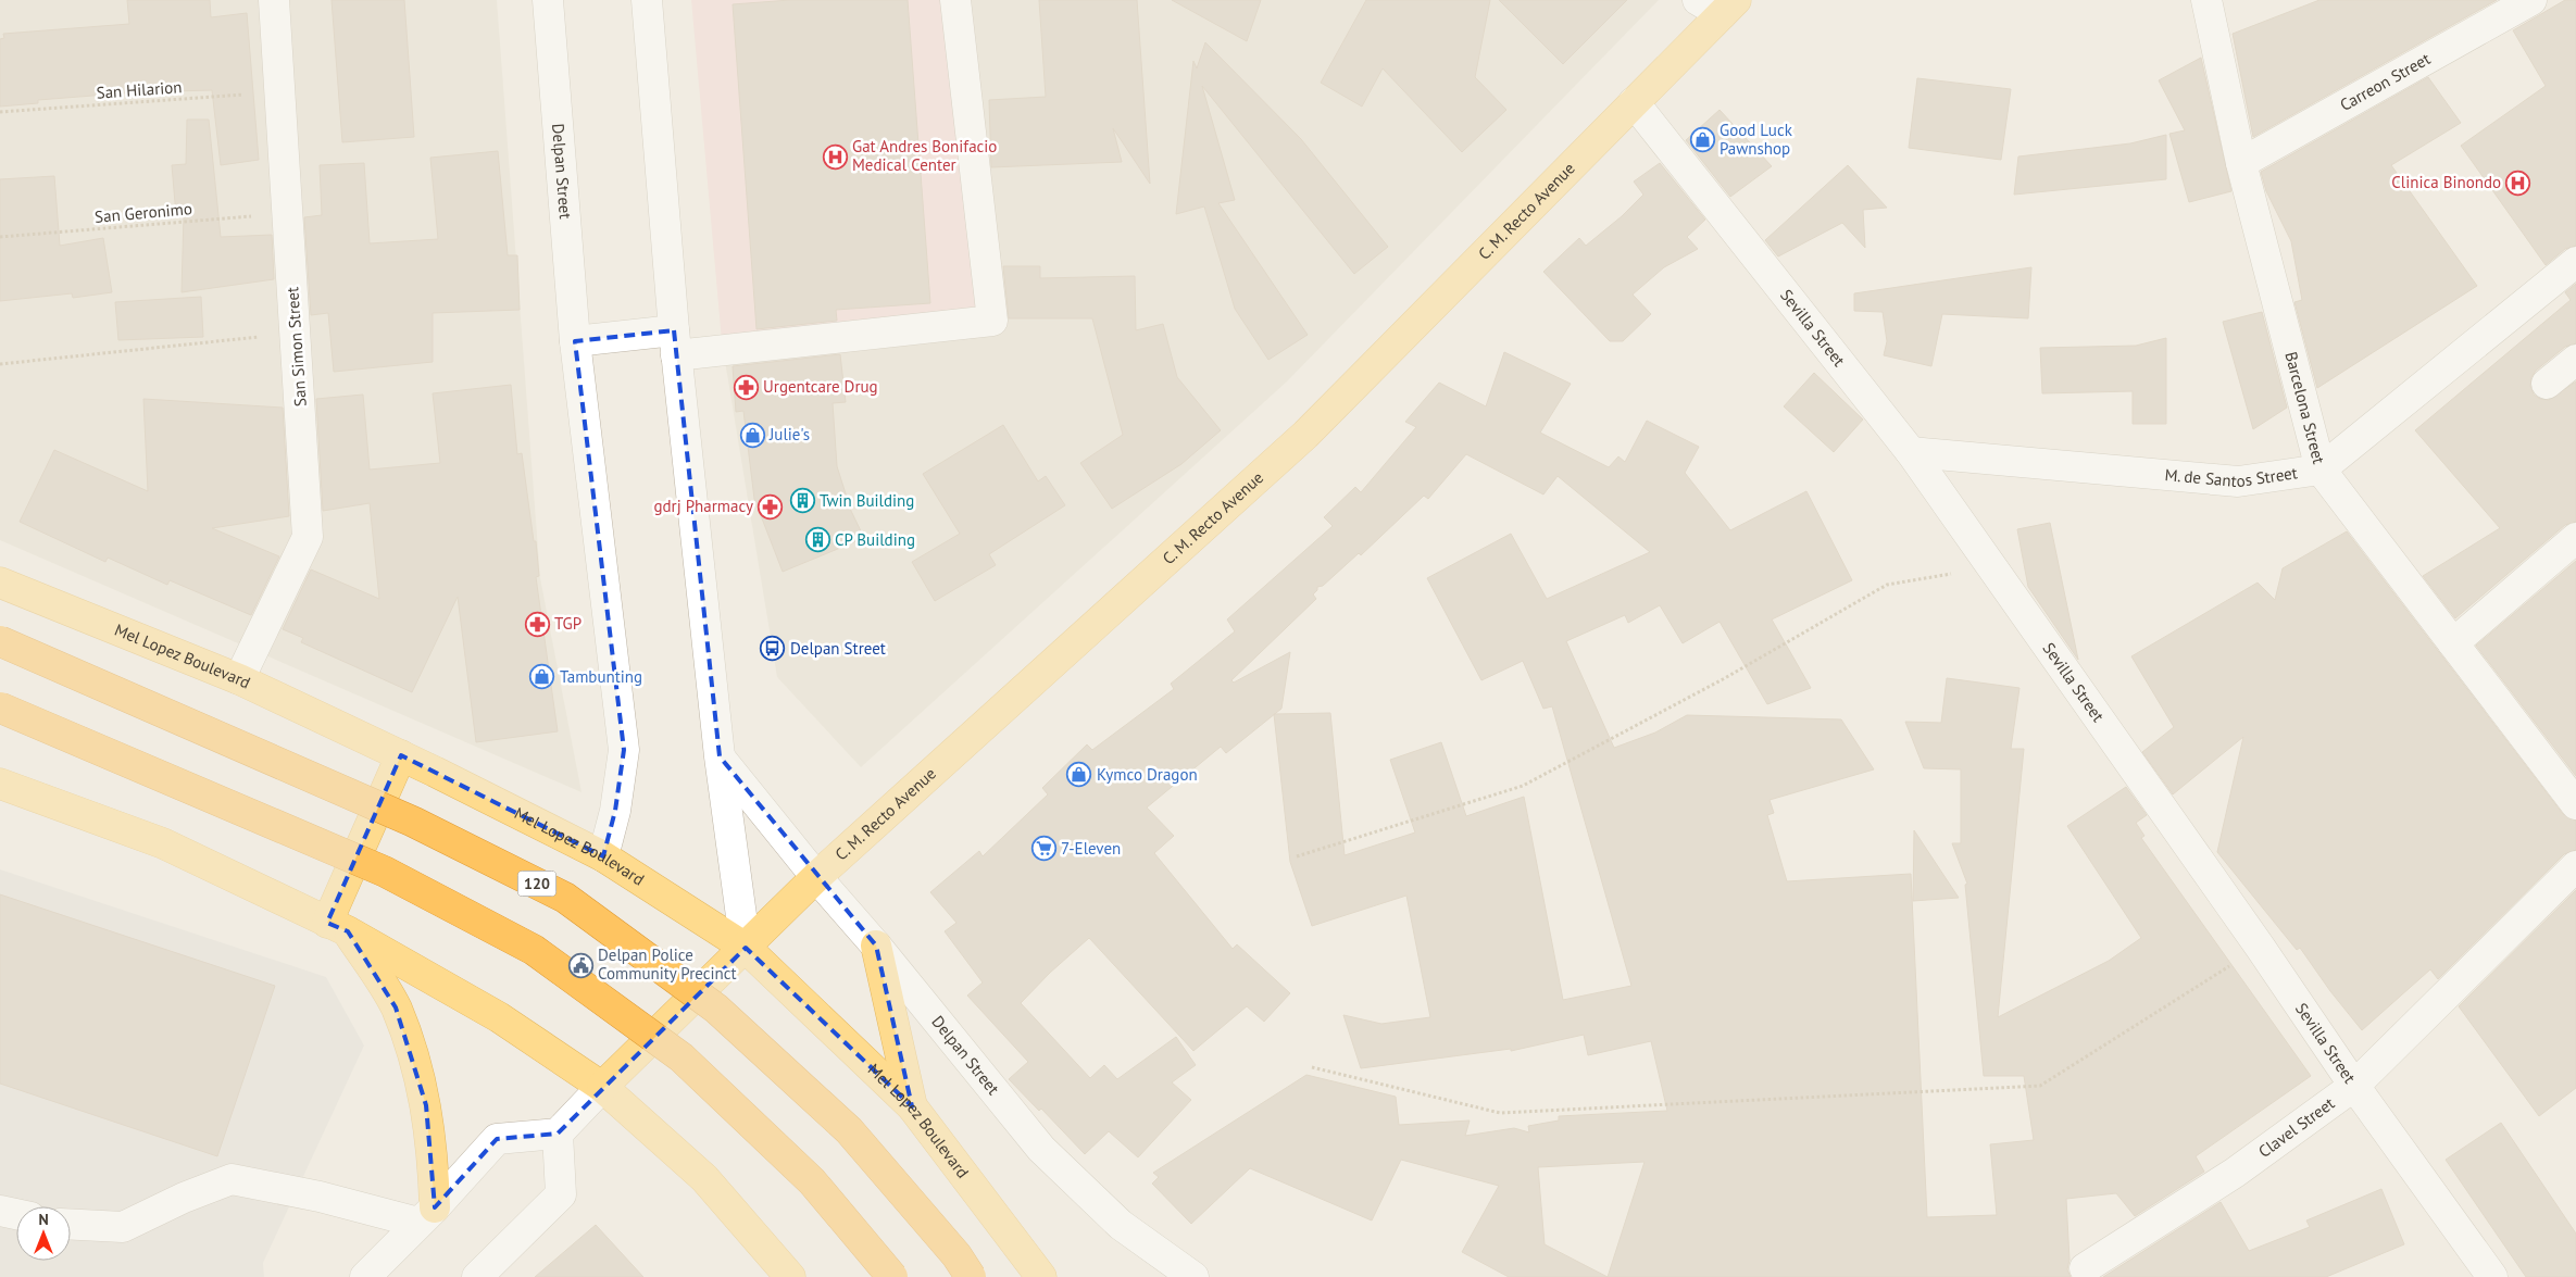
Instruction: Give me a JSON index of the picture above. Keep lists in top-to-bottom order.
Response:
{
  "streets": {
    "highway": ["120"],
    "main road": ["C. M. Recto Avenue", "Mel Lopez Boulevard"],
    "street": [
      "Carreon Street",
      "Delpan Street",
      "Sevilla Street",
      "San Simon Street",
      "Barcelona Street",
      "M. de Santos Street",
      "Clavel Street"
    ],
    "path": ["San Hilarion", "San Geronimo"]
  },
  "crossings": [
    ["Carreon Street", "Barcelona Street"],
    ["San Hilarion", "San Simon Street"],
    ["Delpan Street", "C. M. Recto Avenue"],
    ["Delpan Street", "Mel Lopez Boulevard"],
    ["C. M. Recto Avenue", "Sevilla Street"],
    ["C. M. Recto Avenue", "Mel Lopez Boulevard"],
    ["San Geronimo", "San Simon Street"],
    ["Sevilla Street", "M. de Santos Street"],
    ["Sevilla Street", "Clavel Street"],
    ["San Simon Street", "Mel Lopez Boulevard"],
    ["Barcelona Street", "M. de Santos Street"]
  ],
  "places": {
    "shop": [
      "Good Luck Pawnshop",
      "Julie's",
      "Tambunting",
      "Kymco Dragon"
    ],
    "hospital": ["Gat Andres Bonifacio Medical Center", "Clinica Binondo"],
    "pharmacy": ["Urgentcare Drug", "gdrj Pharmacy", "TGP"],
    "building": ["Twin Building", "CP Building"],
    "bus stop": ["Delpan Street"],
    "supermarket": ["7-Eleven"],
    "public building": ["Delpan Police Community Precinct"]
  },
  "north": "top"
}
